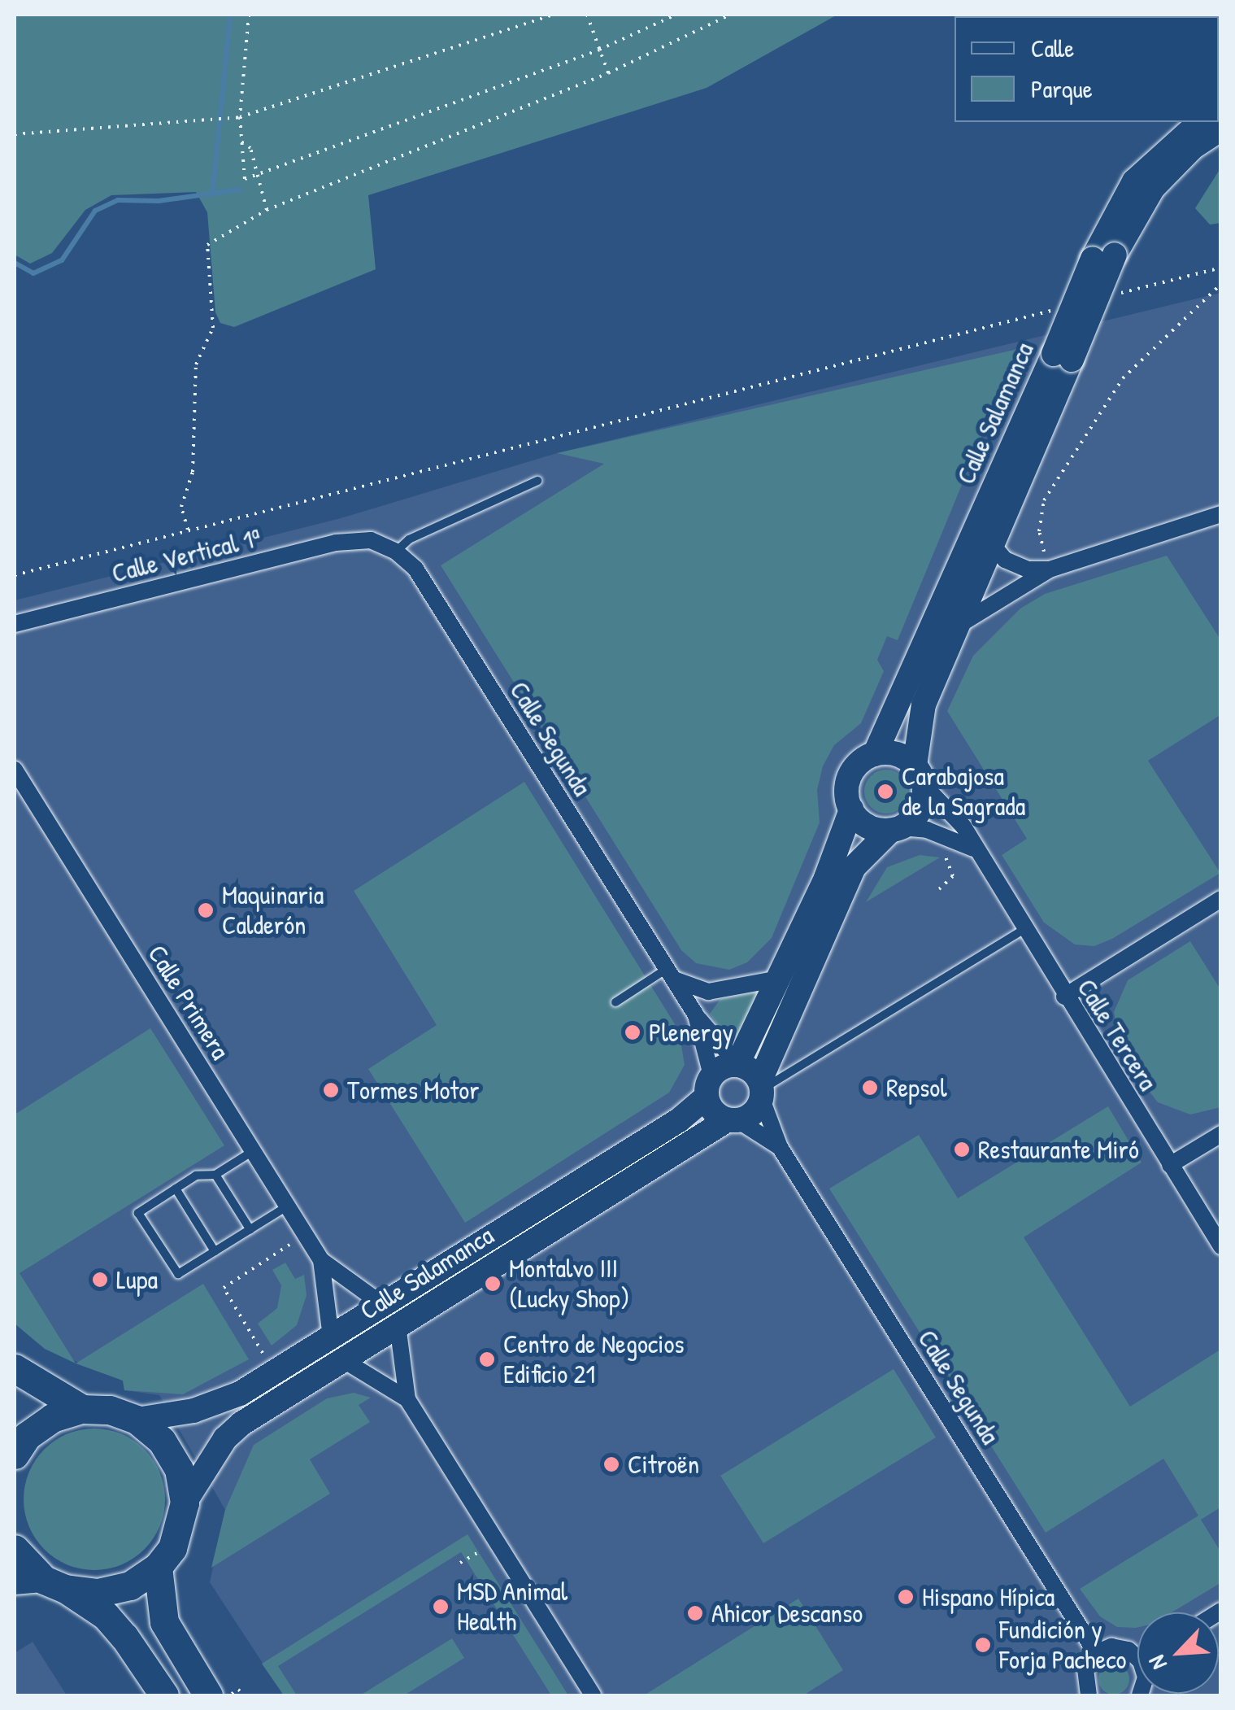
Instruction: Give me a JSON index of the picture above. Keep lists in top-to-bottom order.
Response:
{
  "streets": {
    "main road": ["Calle Salamanca"],
    "street": [
      "Calle Vertical 1ª",
      "Calle Segunda",
      "Calle Primera",
      "Calle Tercera"
    ]
  },
  "crossings": [
    ["Calle Salamanca", "Calle Segunda"],
    ["Calle Salamanca", "Calle Primera"],
    ["Calle Salamanca", "Calle Tercera"],
    ["Calle Vertical 1ª", "Calle Segunda"]
  ],
  "places": [
    "Carabajosa de la Sagrada",
    "Maquinaria Calderón",
    "Plenergy",
    "Repsol",
    "Tormes Motor",
    "Restaurante Miró",
    "Lupa",
    "Montalvo III (Lucky Shop)",
    "Centro de Negocios Edificio 21",
    "Citroën",
    "Hispano Hípica",
    "MSD Animal Health",
    "Ahicor Descanso",
    "Fundición y Forja Pacheco"
  ],
  "legend": ["Calle", "Parque"],
  "north": "bottom left"
}
